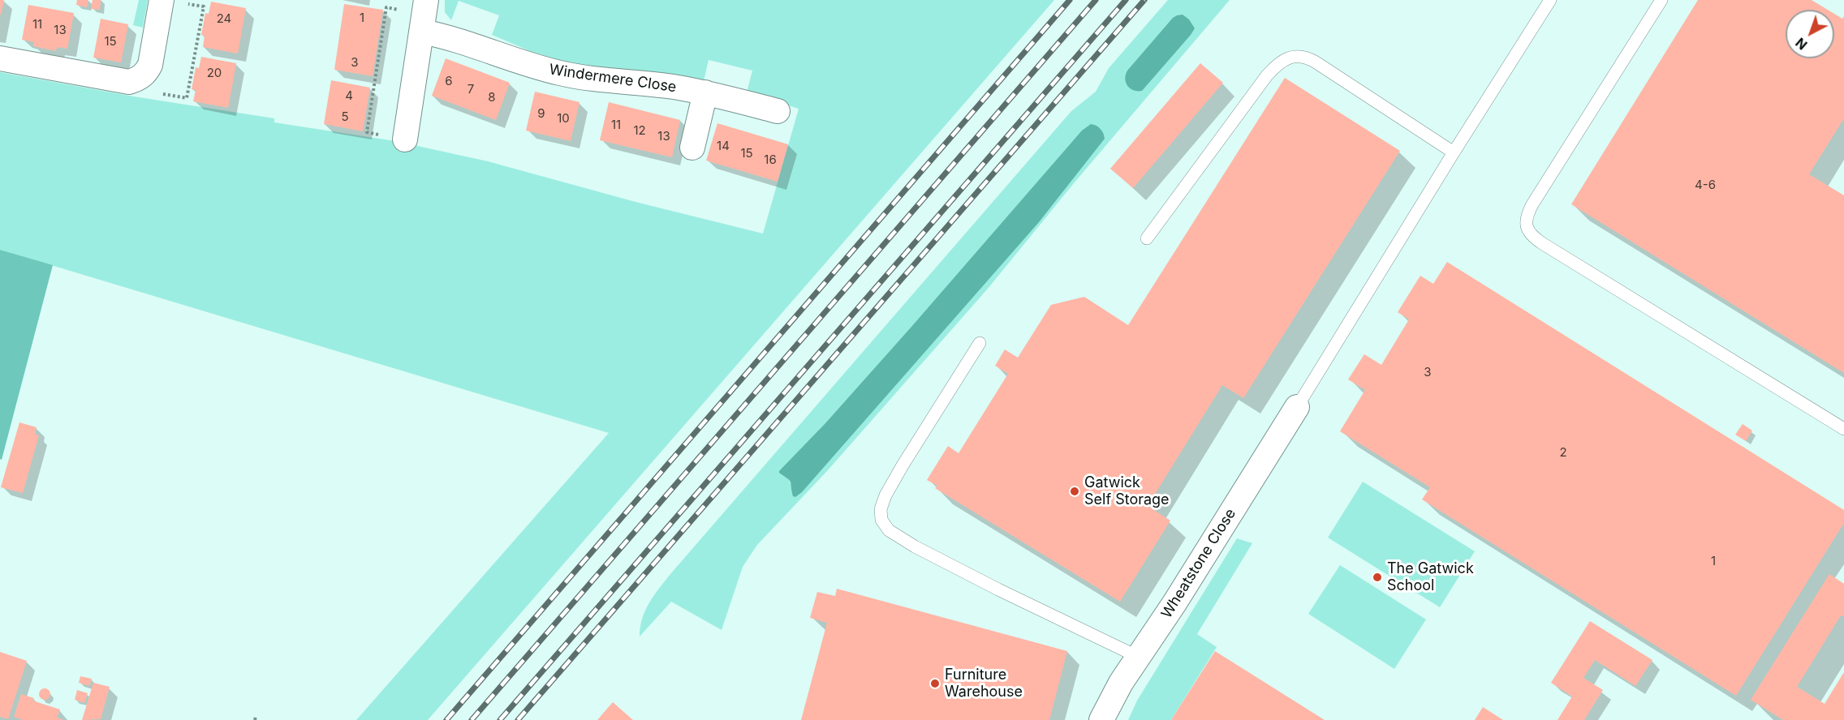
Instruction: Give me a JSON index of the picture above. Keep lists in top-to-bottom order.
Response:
{
  "streets": {
    "street": ["Windermere Close", "Wheatstone Close"]
  },
  "places": ["Gatwick Self Storage", "The Gatwick School", "Furniture Warehouse"],
  "house_numbers": [
    "1",
    "24",
    "11",
    "13",
    "15",
    "3",
    "20",
    "6",
    "7",
    "4",
    "8",
    "9",
    "5",
    "10",
    "11",
    "12",
    "13",
    "14",
    "15",
    "16",
    "4-6",
    "3",
    "2",
    "1"
  ],
  "north": "bottom left"
}
